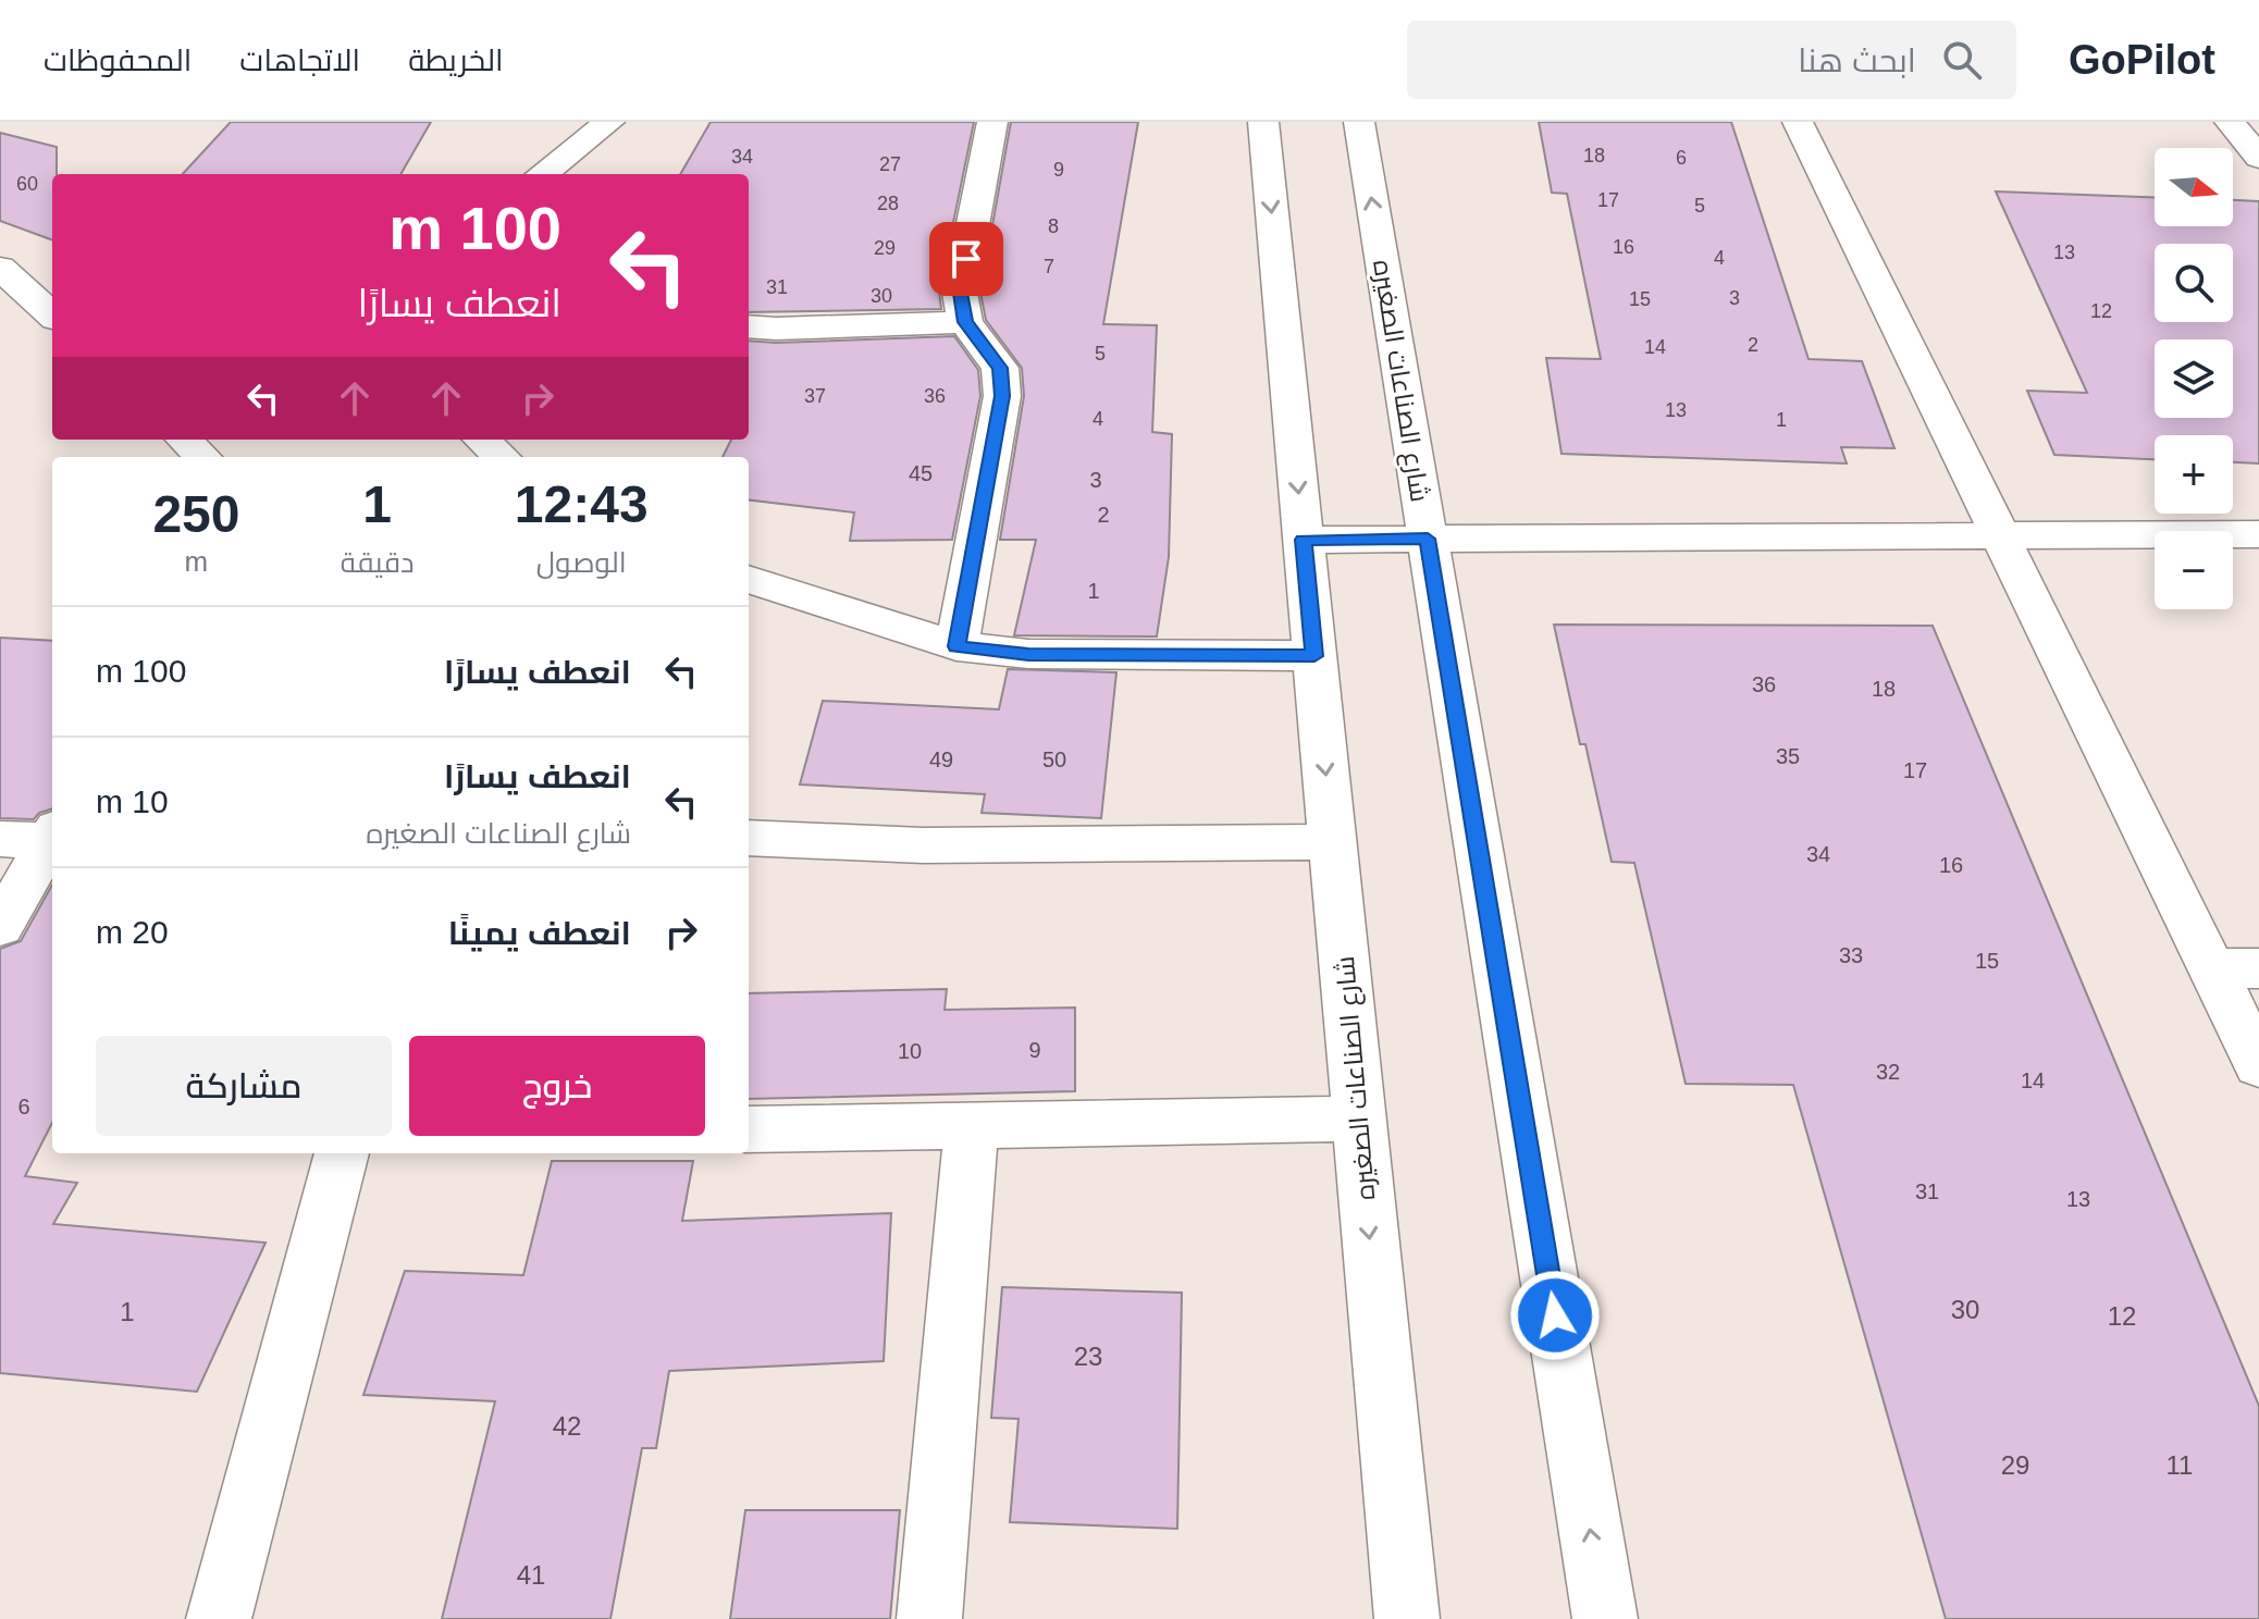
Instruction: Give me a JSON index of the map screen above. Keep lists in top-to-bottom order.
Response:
{
  "streets": {
    "street": ["شارع الصناعات الصغيره"]
  },
  "house_numbers": [
    "18",
    "34",
    "6",
    "27",
    "9",
    "60",
    "17",
    "28",
    "5",
    "8",
    "16",
    "29",
    "13",
    "4",
    "7",
    "31",
    "30",
    "3",
    "15",
    "12",
    "2",
    "14",
    "5",
    "37",
    "36",
    "13",
    "4",
    "1",
    "45",
    "3",
    "2",
    "1",
    "36",
    "18",
    "35",
    "49",
    "50",
    "17",
    "34",
    "16",
    "33",
    "15",
    "9",
    "10",
    "32",
    "14",
    "6",
    "31",
    "13",
    "30",
    "1",
    "12",
    "23",
    "42",
    "29",
    "11",
    "41"
  ],
  "north": "right",
  "page": {
    "header": "GoPilot",
    "search": "ابحث هنا",
    "nav": ["الخريطة", "الاتجاهات", "المحفوظات"],
    "map_buttons": ["+", "−"],
    "turn": ["100 m", "انعطف يسارًا"],
    "eta": [
      "12:43",
      "الوصول",
      "1",
      "دقيقة",
      "250",
      "m"
    ],
    "list": [
      {
        "name": "انعطف يسارًا",
        "value": "100 m"
      },
      {
        "name": "انعطف يسارًا",
        "note": "شارع الصناعات الصغيره",
        "value": "10 m"
      },
      {
        "name": "انعطف يمينًا",
        "value": "20 m"
      }
    ],
    "buttons": ["خروج", "مشاركة"]
  }
}
